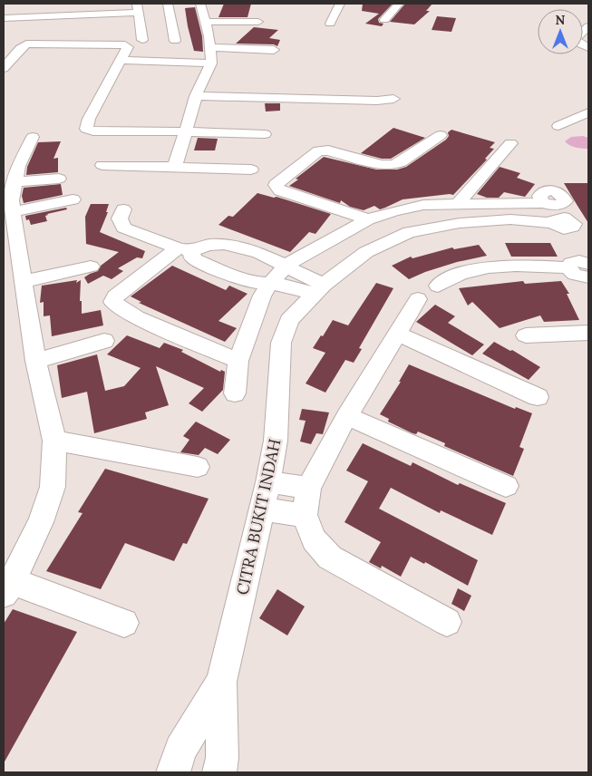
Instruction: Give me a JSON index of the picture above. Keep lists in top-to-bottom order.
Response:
{
  "streets": {
    "street": ["CITRA BUKIT INDAH"]
  },
  "north": "top"
}
